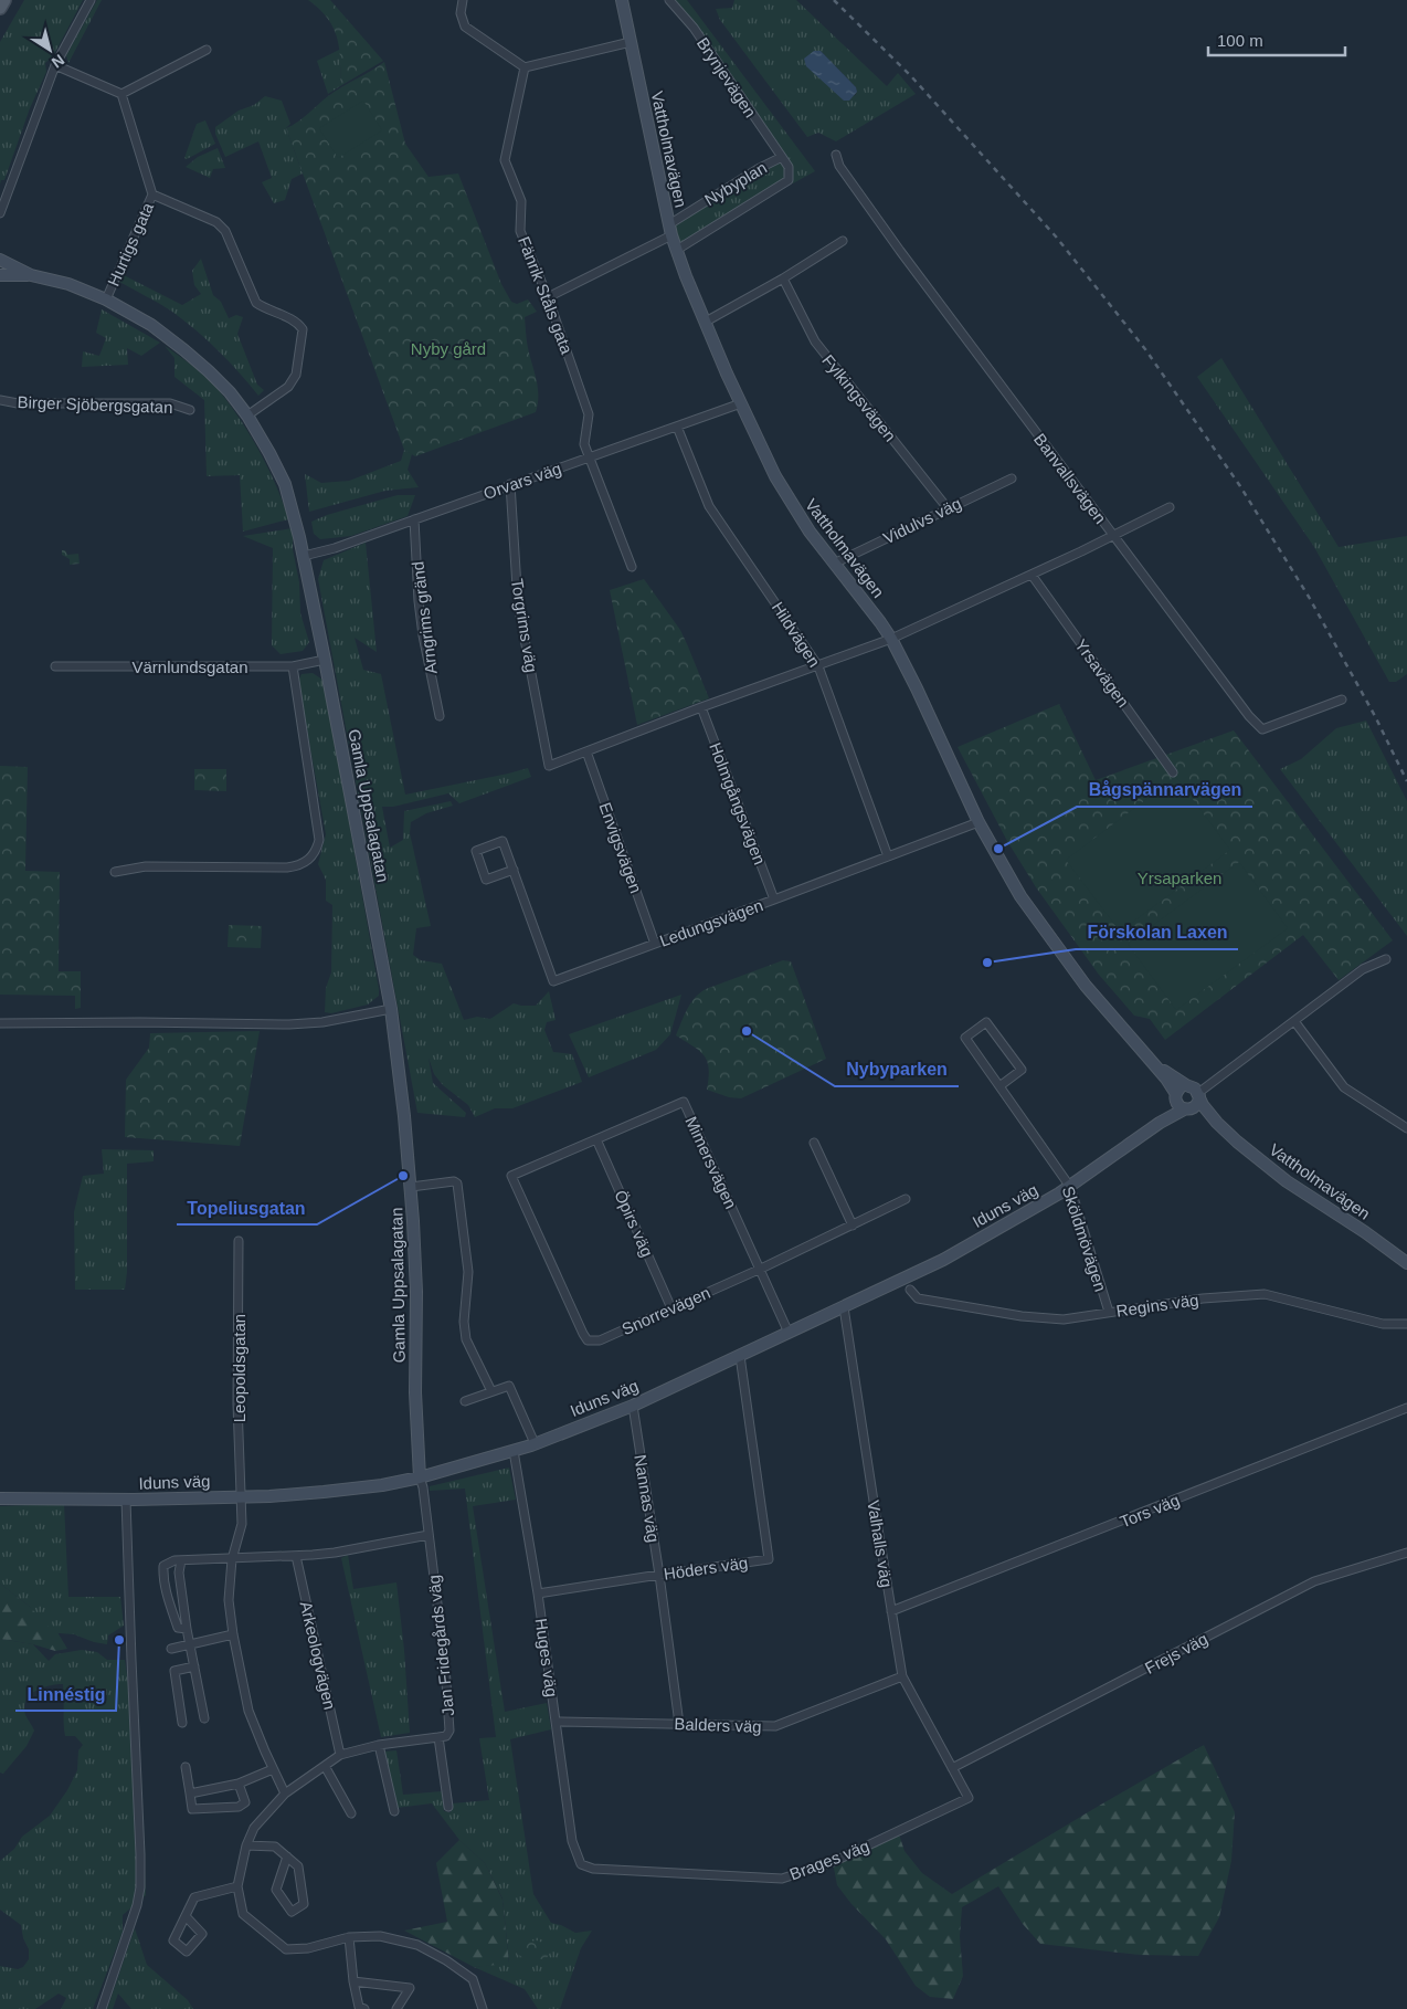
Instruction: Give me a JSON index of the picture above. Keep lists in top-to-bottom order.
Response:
{
  "streets": {
    "street": [
      "Brynjevägen",
      "Vattholmavägen",
      "Nybyplan",
      "Hurtigs gata",
      "Fänrik Ståls gata",
      "Fylkingsvägen",
      "Birger Sjöbergsgatan",
      "Banvallsvägen",
      "Orvars väg",
      "Vidulvs väg",
      "Arngrims gränd",
      "Torgrims väg",
      "Hildvägen",
      "Värnlundsgatan",
      "Yrsavägen",
      "Holmgångsvägen",
      "Gamla Uppsalagatan",
      "Envigsvägen",
      "Ledungsvägen",
      "Mimersvägen",
      "Iduns väg",
      "Öpirs väg",
      "Sköldmövägen",
      "Regins väg",
      "Snorrevägen",
      "Leopoldsgatan",
      "Nannas väg",
      "Tors väg",
      "Valhalls väg",
      "Höders väg",
      "Jan Fridegårds väg",
      "Frejs väg",
      "Arkeologvägen",
      "Huges väg",
      "Balders väg",
      "Brages väg"
    ]
  },
  "crossings": [
    ["Brynjevägen", "Nybyplan"],
    ["Vattholmavägen", "Nybyplan"],
    ["Vattholmavägen", "Orvars väg"],
    ["Vattholmavägen", "Vidulvs väg"],
    ["Vattholmavägen", "Ledungsvägen"],
    ["Vattholmavägen", "Iduns väg"],
    ["Nybyplan", "Fänrik Ståls gata"],
    ["Hurtigs gata", "Gamla Uppsalagatan"],
    ["Fänrik Ståls gata", "Orvars väg"],
    ["Fylkingsvägen", "Vidulvs väg"],
    ["Orvars väg", "Arngrims gränd"],
    ["Orvars väg", "Torgrims väg"],
    ["Orvars väg", "Hildvägen"],
    ["Orvars väg", "Gamla Uppsalagatan"],
    ["Torgrims väg", "Envigsvägen"],
    ["Hildvägen", "Ledungsvägen"],
    ["Värnlundsgatan", "Gamla Uppsalagatan"],
    ["Holmgångsvägen", "Ledungsvägen"],
    ["Gamla Uppsalagatan", "Iduns väg"],
    ["Gamla Uppsalagatan", "Jan Fridegårds väg"],
    ["Envigsvägen", "Ledungsvägen"],
    ["Mimersvägen", "Iduns väg"],
    ["Mimersvägen", "Öpirs väg"],
    ["Mimersvägen", "Snorrevägen"],
    ["Iduns väg", "Sköldmövägen"],
    ["Iduns väg", "Leopoldsgatan"],
    ["Iduns väg", "Nannas väg"],
    ["Iduns väg", "Valhalls väg"],
    ["Iduns väg", "Höders väg"],
    ["Iduns väg", "Jan Fridegårds väg"],
    ["Iduns väg", "Huges väg"],
    ["Öpirs väg", "Snorrevägen"],
    ["Sköldmövägen", "Regins väg"],
    ["Nannas väg", "Höders väg"],
    ["Nannas väg", "Balders väg"],
    ["Tors väg", "Valhalls väg"],
    ["Valhalls väg", "Frejs väg"],
    ["Valhalls väg", "Balders väg"],
    ["Valhalls väg", "Brages väg"],
    ["Höders väg", "Huges väg"],
    ["Frejs väg", "Brages väg"],
    ["Huges väg", "Balders väg"],
    ["Huges väg", "Brages väg"]
  ],
  "parks": ["Nyby gård", "Yrsaparken"],
  "places": [
    "Bågspännarvägen",
    "Förskolan Laxen",
    "Nybyparken",
    "Topeliusgatan",
    "Linnéstig"
  ],
  "scale_bar": "100 m",
  "north": "bottom right"
}
